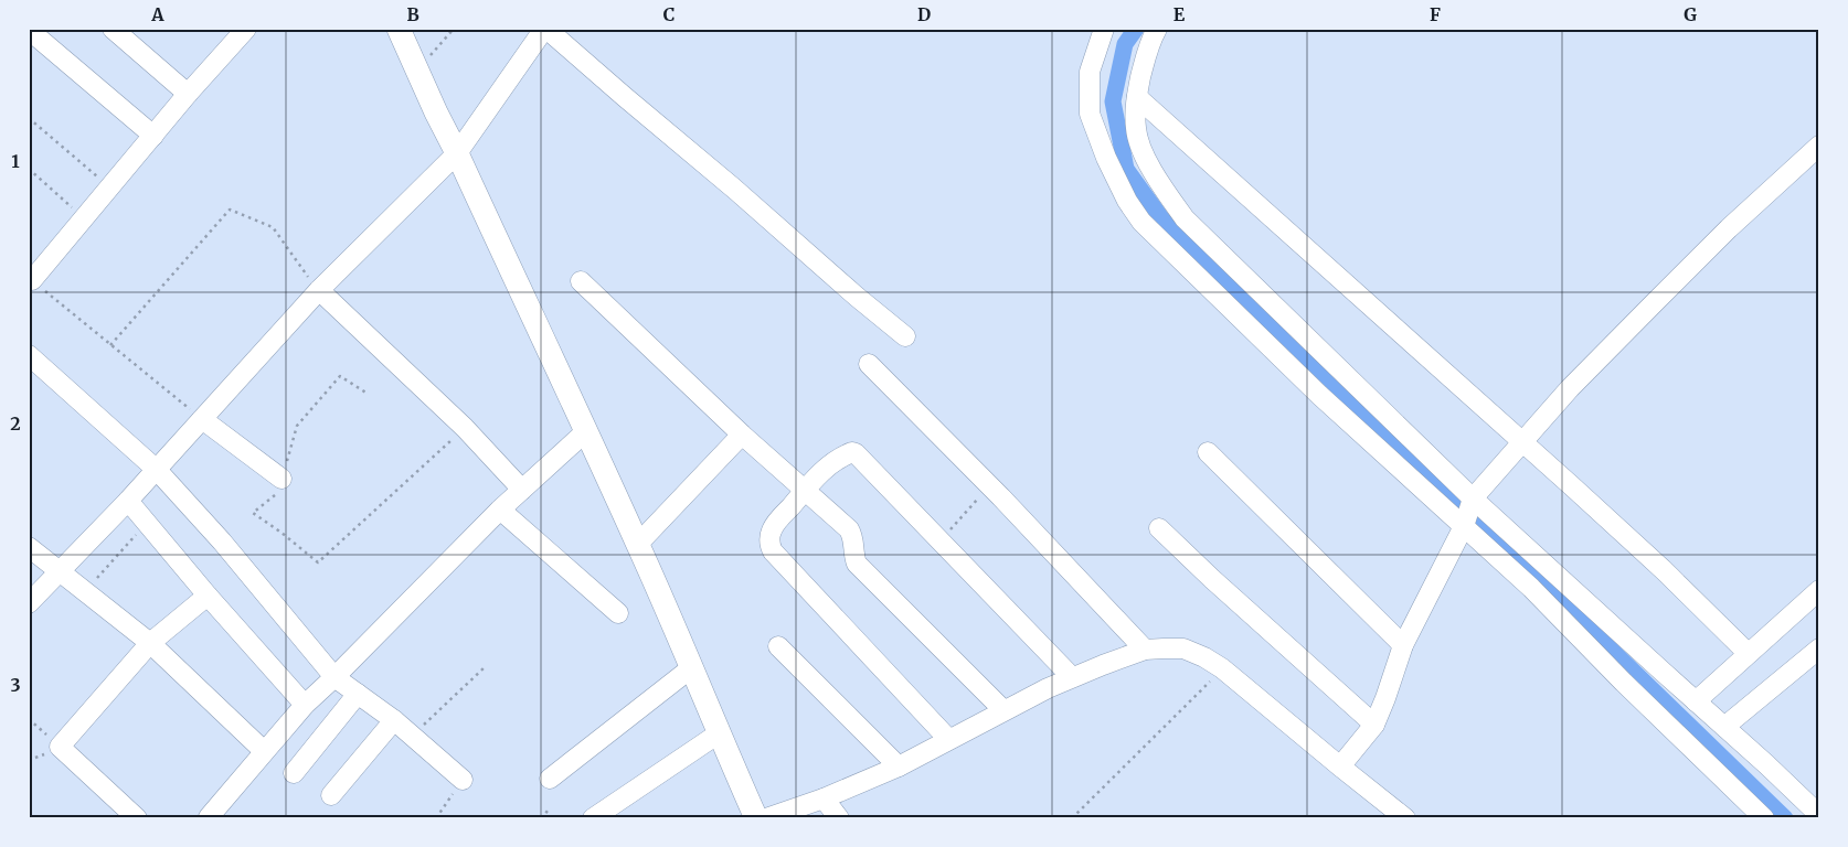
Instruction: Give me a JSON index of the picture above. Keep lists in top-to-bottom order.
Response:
{
  "grid": {
    "columns": [
      "A",
      "B",
      "C",
      "D",
      "E",
      "F",
      "G"
    ],
    "rows": ["1", "2", "3"]
  }
}
